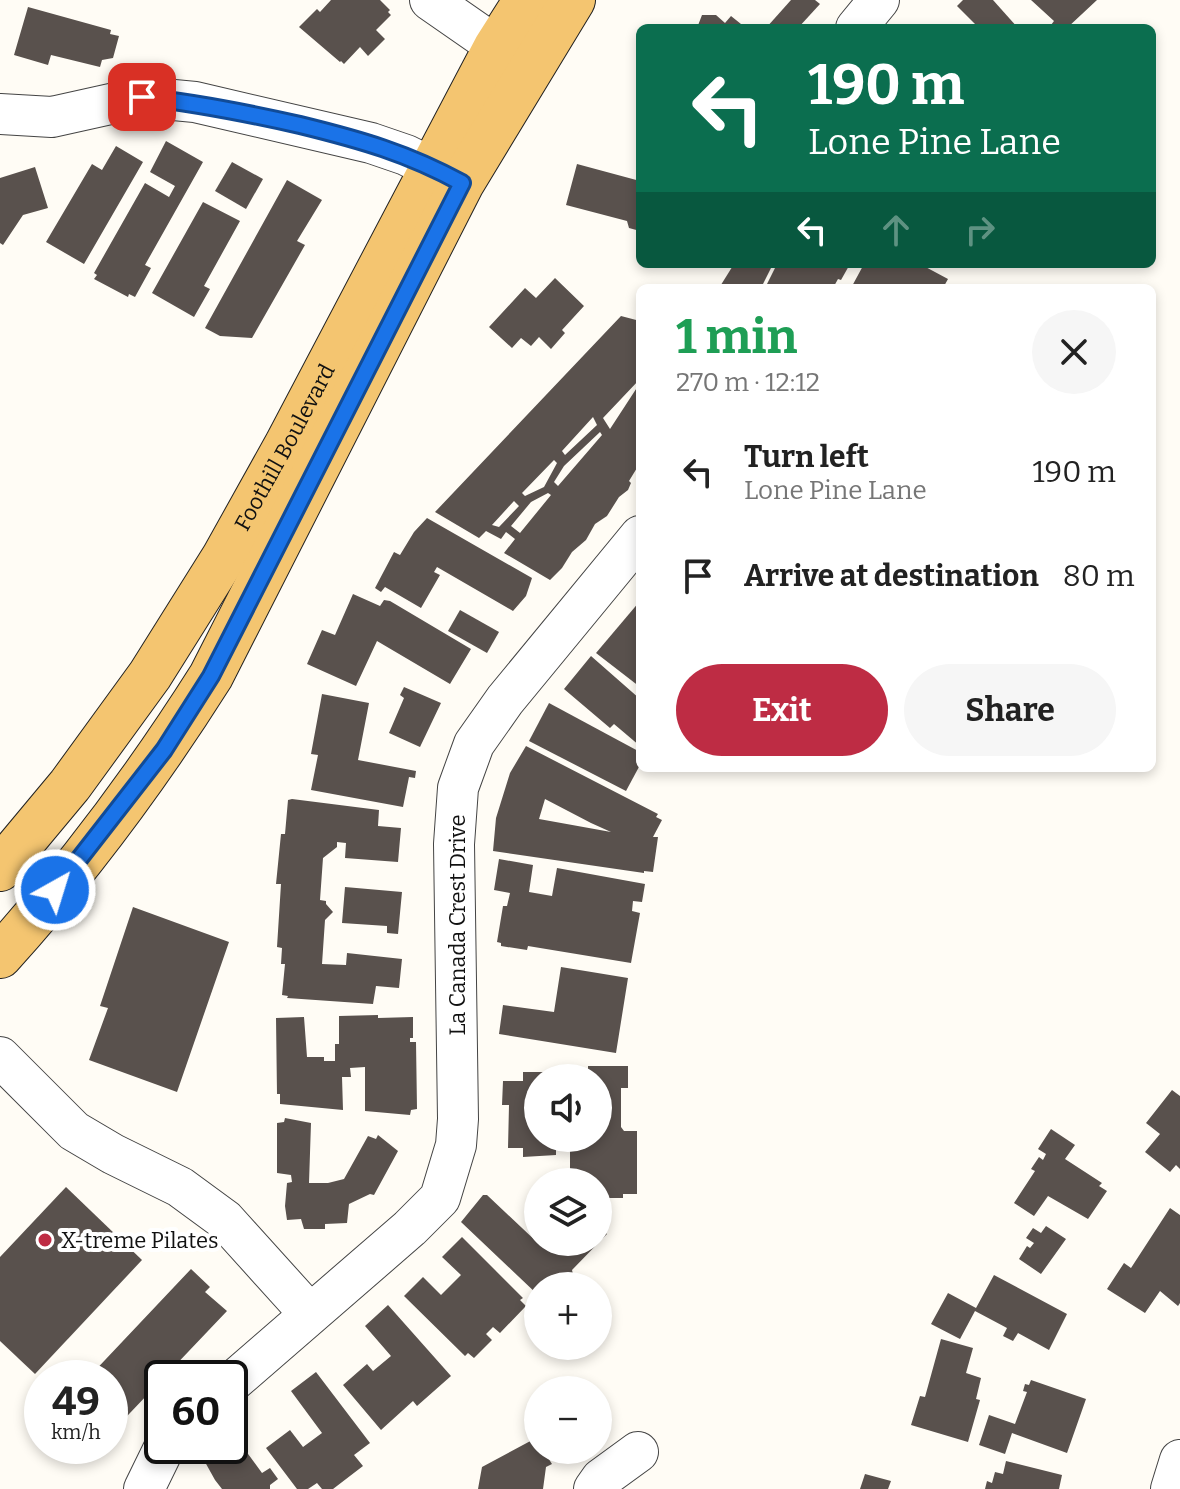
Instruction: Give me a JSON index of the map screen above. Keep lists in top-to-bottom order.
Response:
{
  "streets": {
    "main road": ["Foothill Boulevard"],
    "street": ["La Canada Crest Drive"]
  },
  "places": ["X-treme Pilates"],
  "page": {
    "turn": ["190 m", "Lone Pine Lane"],
    "heading": ["1 min", "270 m · 12:12"],
    "list": [
      {
        "name": "Turn left",
        "note": "Lone Pine Lane",
        "value": "190 m"
      },
      {
        "name": "Arrive at destination",
        "value": "80 m"
      }
    ],
    "buttons": ["Exit", "Share"],
    "map_buttons": ["+", "−"],
    "speed": "49 km/h",
    "limit": "60"
  }
}
